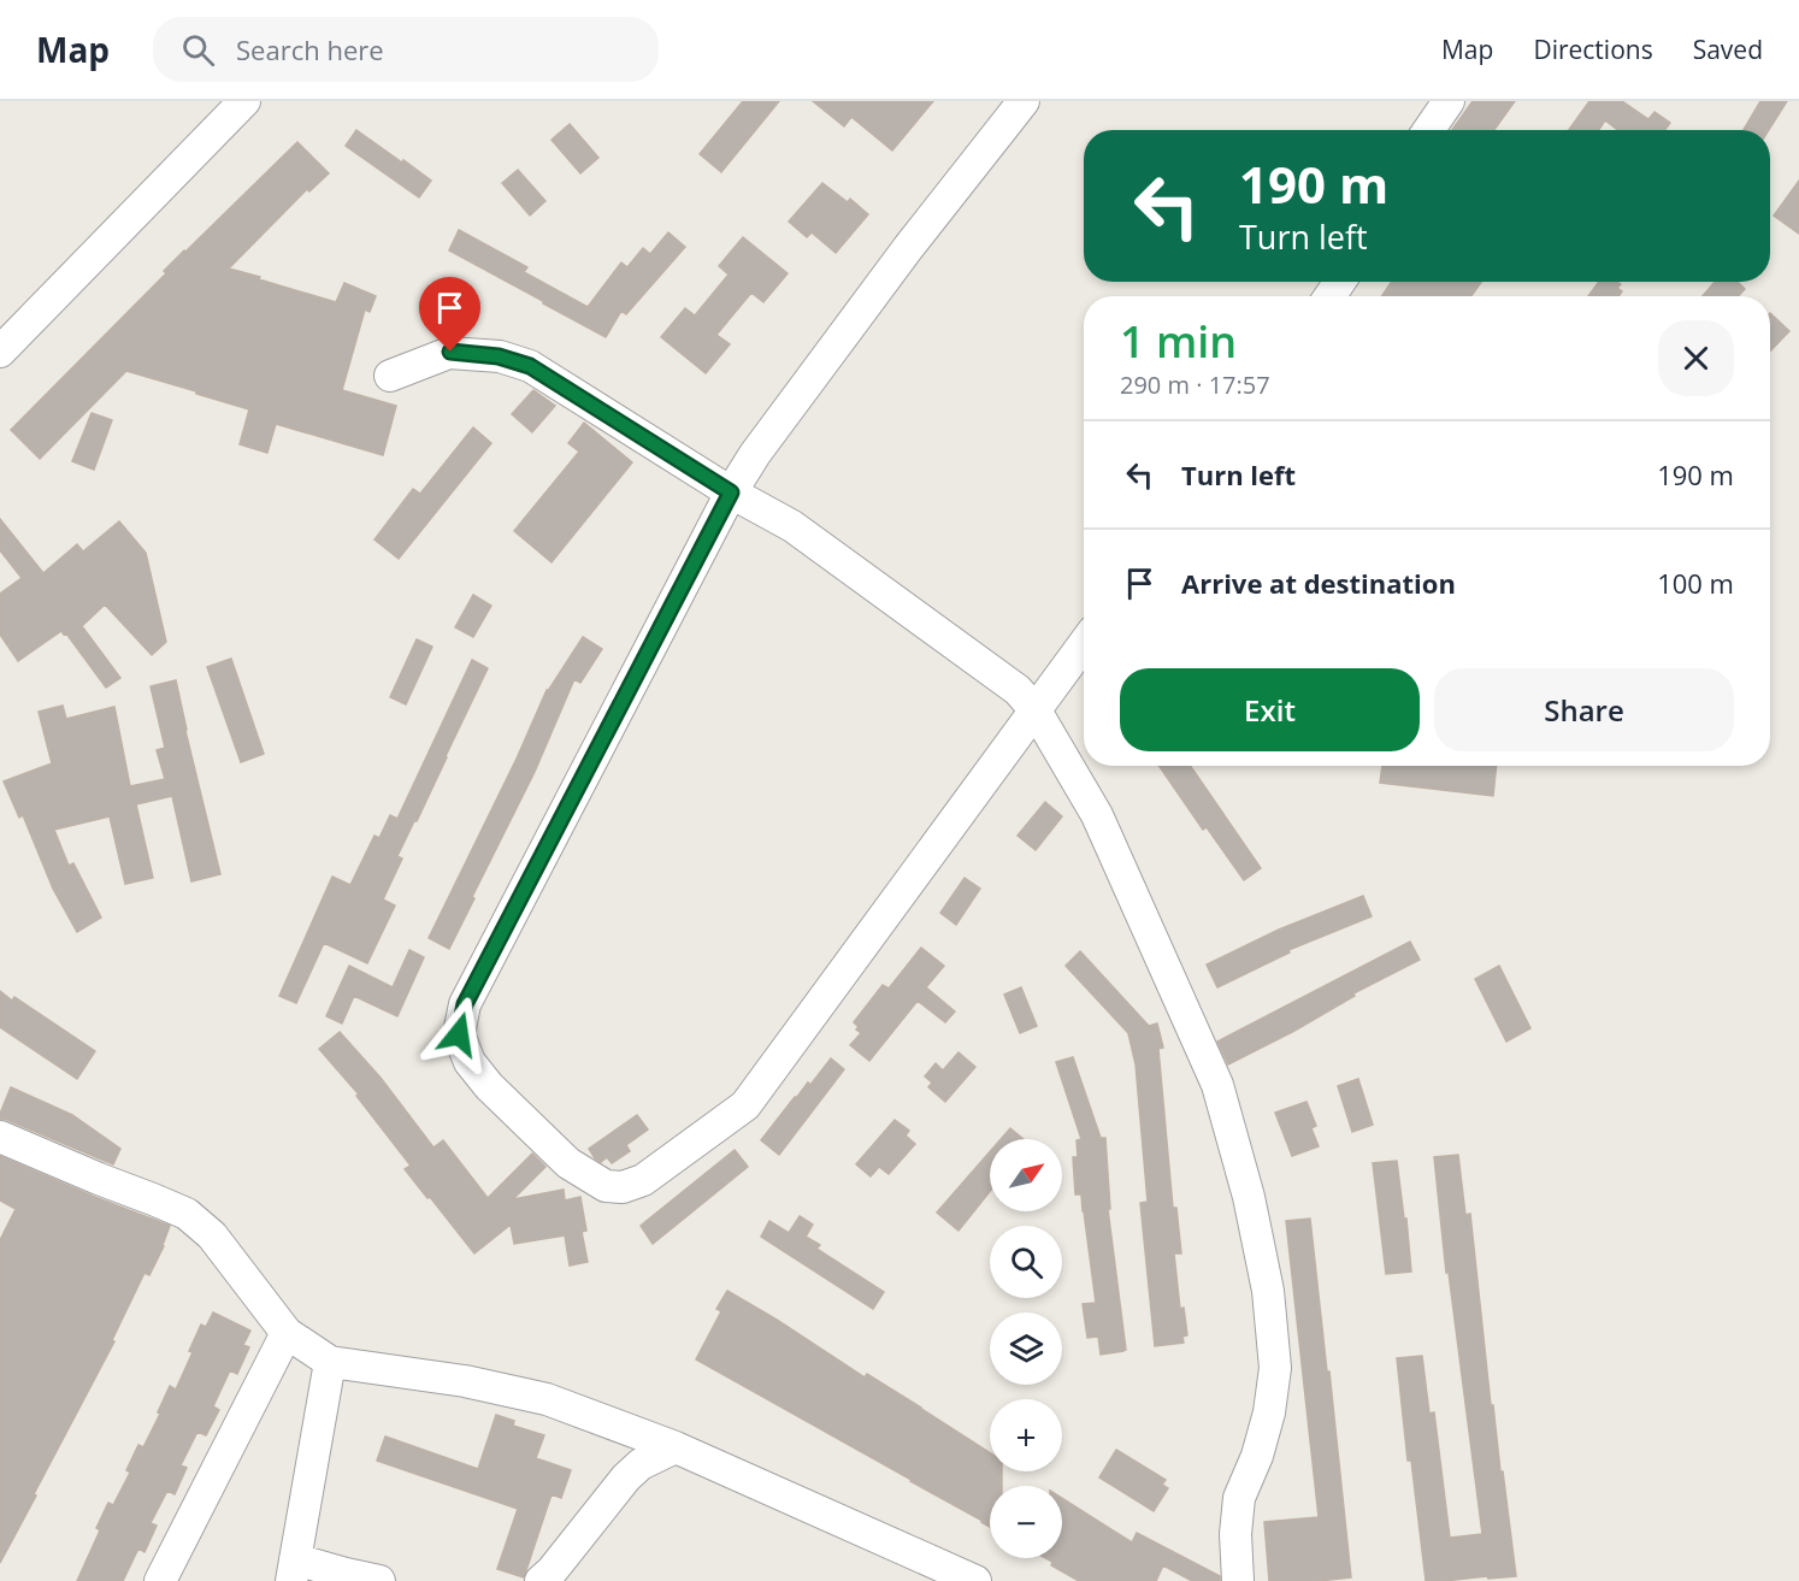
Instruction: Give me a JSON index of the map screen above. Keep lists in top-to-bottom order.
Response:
{
  "north": "top right",
  "page": {
    "header": "Map",
    "search": "Search here",
    "nav": ["Map", "Directions", "Saved"],
    "turn": ["190 m", "Turn left"],
    "heading": ["1 min", "290 m · 17:57"],
    "list": [
      {
        "name": "Turn left",
        "value": "190 m"
      },
      {
        "name": "Arrive at destination",
        "value": "100 m"
      }
    ],
    "buttons": ["Exit", "Share"],
    "map_buttons": ["+", "−"]
  }
}
